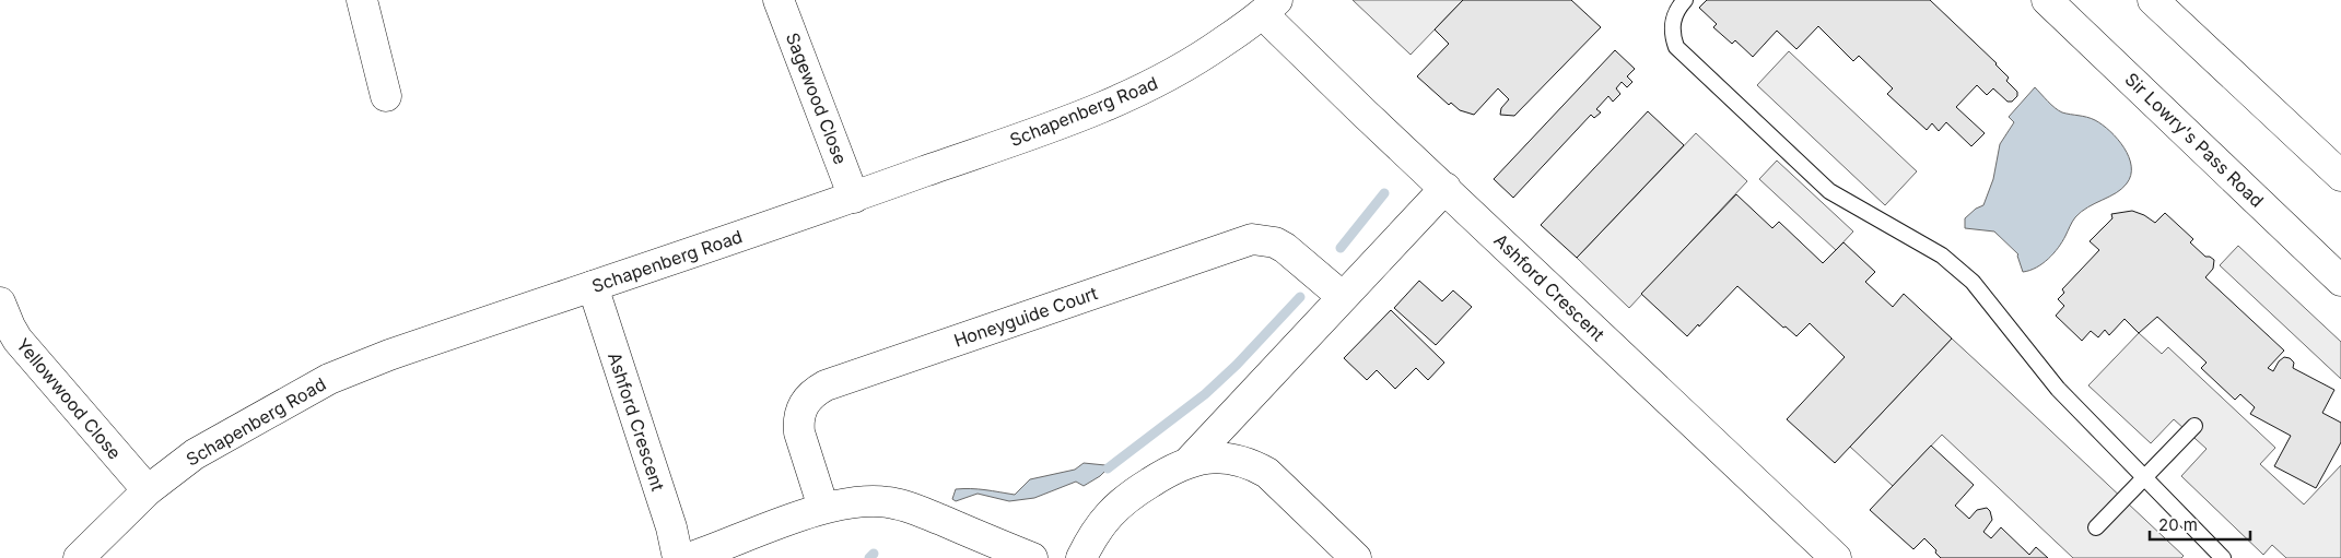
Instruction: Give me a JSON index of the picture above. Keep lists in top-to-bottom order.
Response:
{
  "streets": {
    "street": [
      "Sagewood Close",
      "Schapenberg Road",
      "Sir Lowry's Pass Road",
      "Ashford Crescent",
      "Honeyguide Court",
      "Yellowwood Close"
    ]
  },
  "crossings": [
    ["Sagewood Close", "Schapenberg Road"],
    ["Schapenberg Road", "Ashford Crescent"],
    ["Schapenberg Road", "Yellowwood Close"]
  ],
  "scale_bar": "20 m"
}
